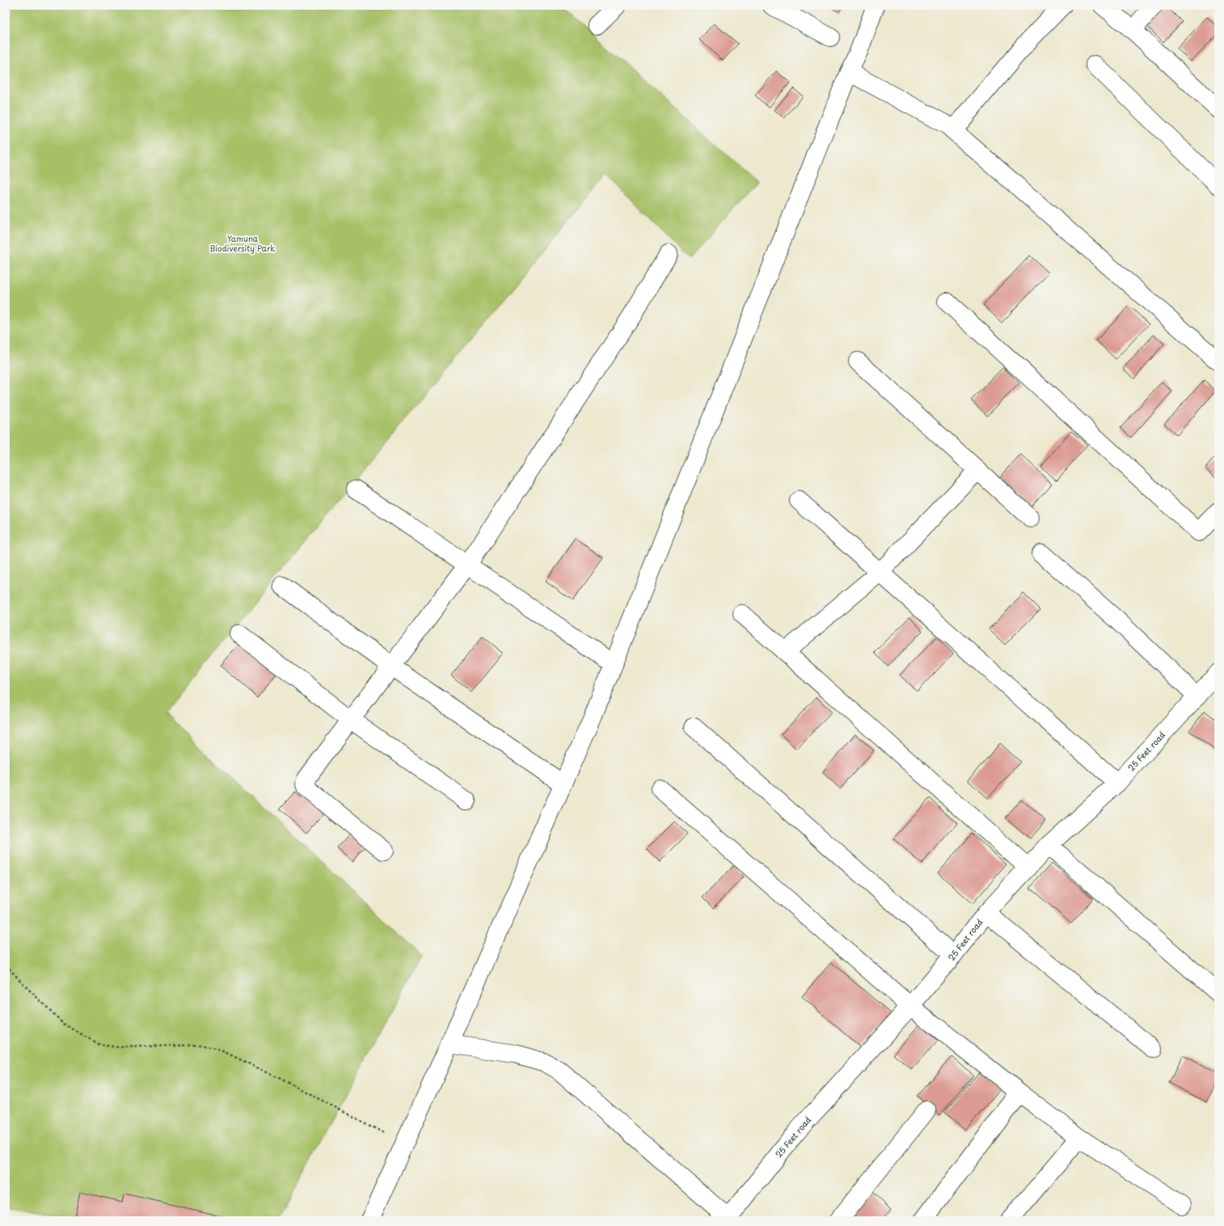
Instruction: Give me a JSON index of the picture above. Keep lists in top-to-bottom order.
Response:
{
  "streets": {
    "street": ["25 Feet road"]
  },
  "parks": ["Yamuna Biodiversity Park"]
}
